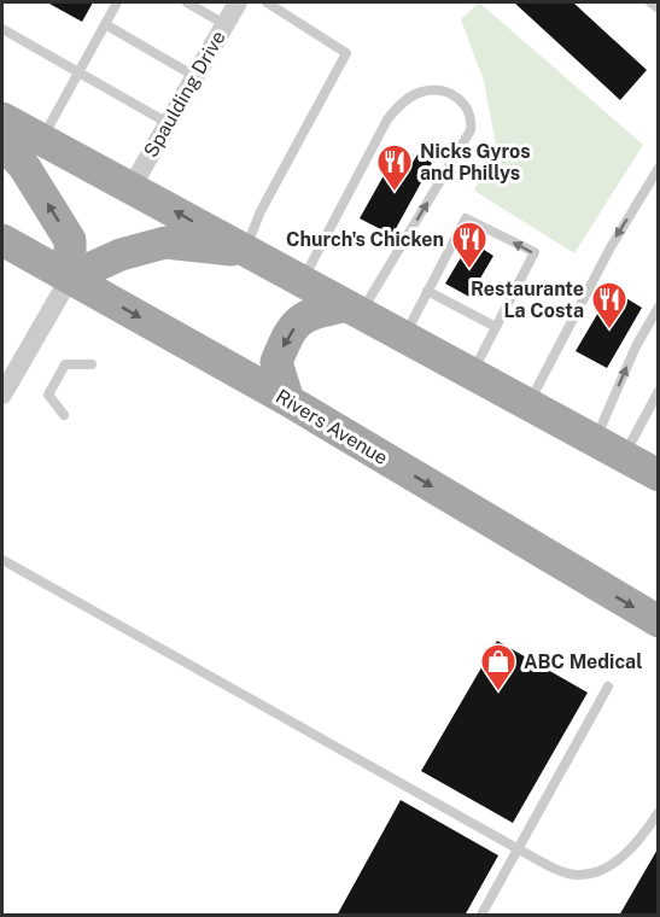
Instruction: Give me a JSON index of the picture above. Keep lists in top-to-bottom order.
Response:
{
  "streets": {
    "main road": ["Rivers Avenue"],
    "street": ["Spaulding Drive"]
  },
  "places": {
    "restaurant": ["Nicks Gyros and Phillys", "Church's Chicken", "Restaurante La Costa"],
    "shop": ["ABC Medical"]
  }
}
